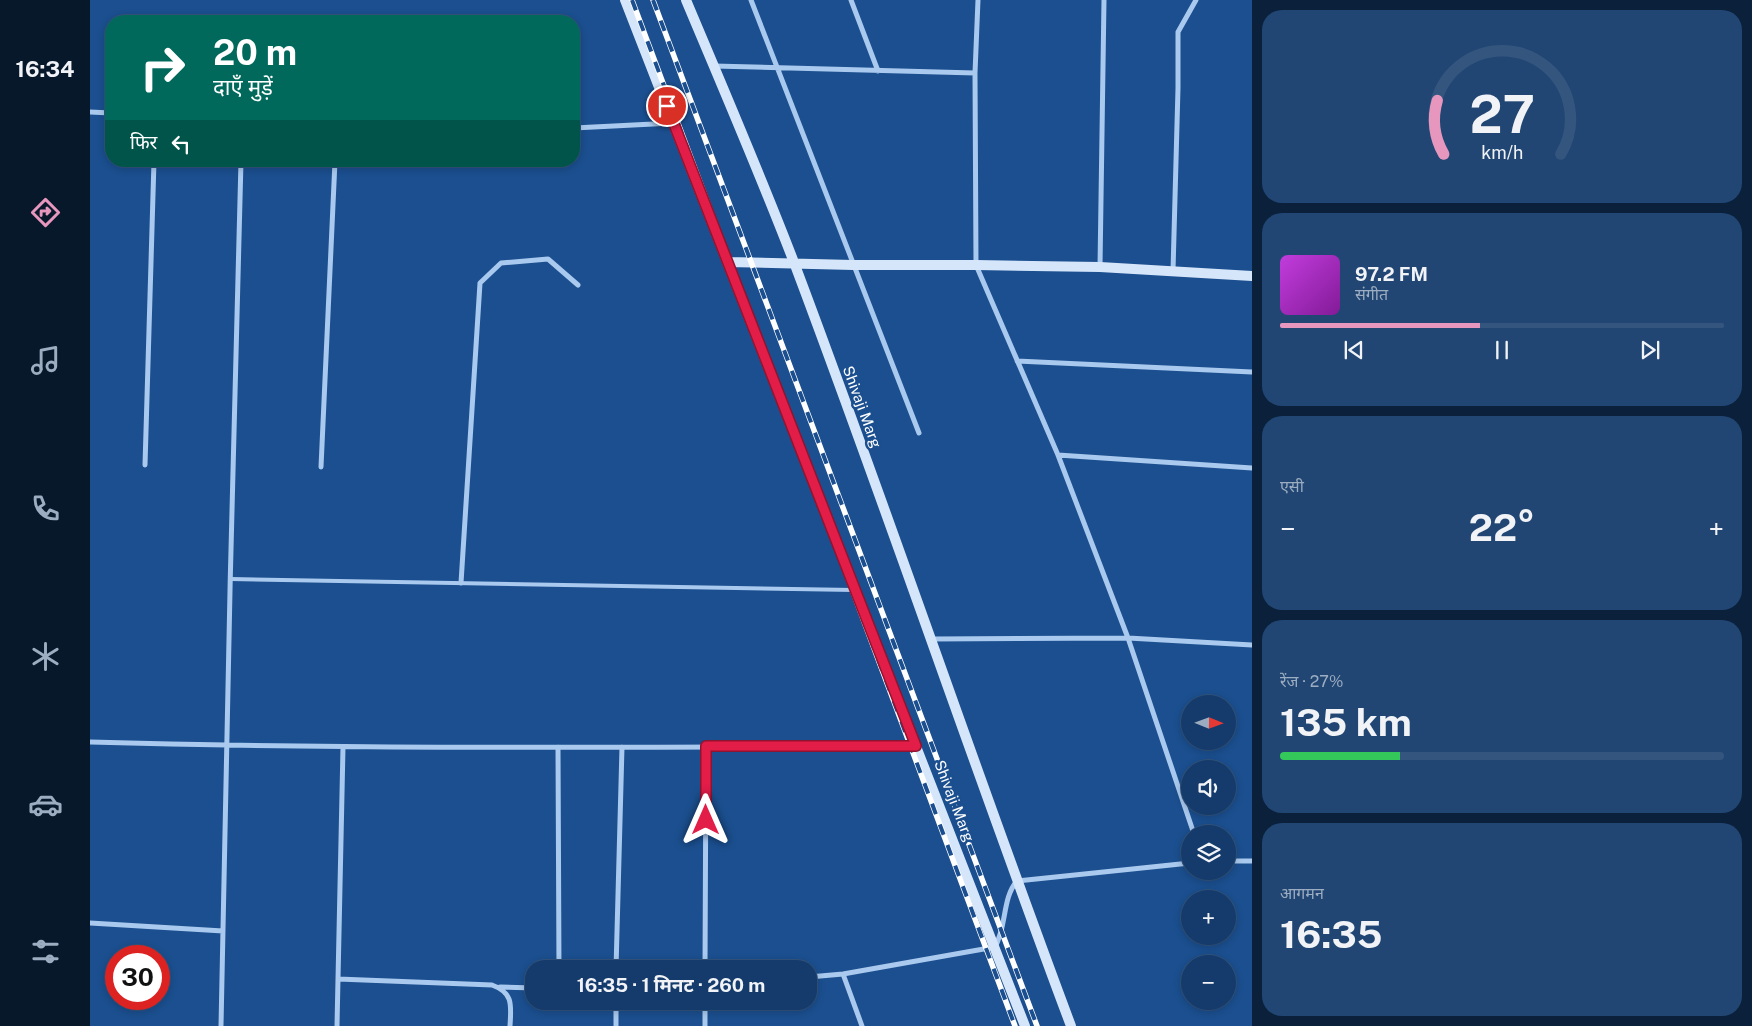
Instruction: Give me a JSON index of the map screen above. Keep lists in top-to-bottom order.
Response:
{
  "streets": {
    "main road": ["Shivaji Marg"]
  },
  "north": "right",
  "page": {
    "tabs": "16:34",
    "turn": ["20 m", "दाएँ मुड़ें"],
    "then": "फिर",
    "song": ["97.2 FM", "संगीत"],
    "tile": [
      "एसी",
      ["रेंज · 27%", "135 km"],
      ["आगमन", "16:35"]
    ],
    "heat": ["−", "22°", "+"],
    "map_buttons": ["+", "−"],
    "limit": "30",
    "trip": "16:35 · 1 मिनट · 260 m",
    "gauge": ["27", "km/h"]
  }
}
